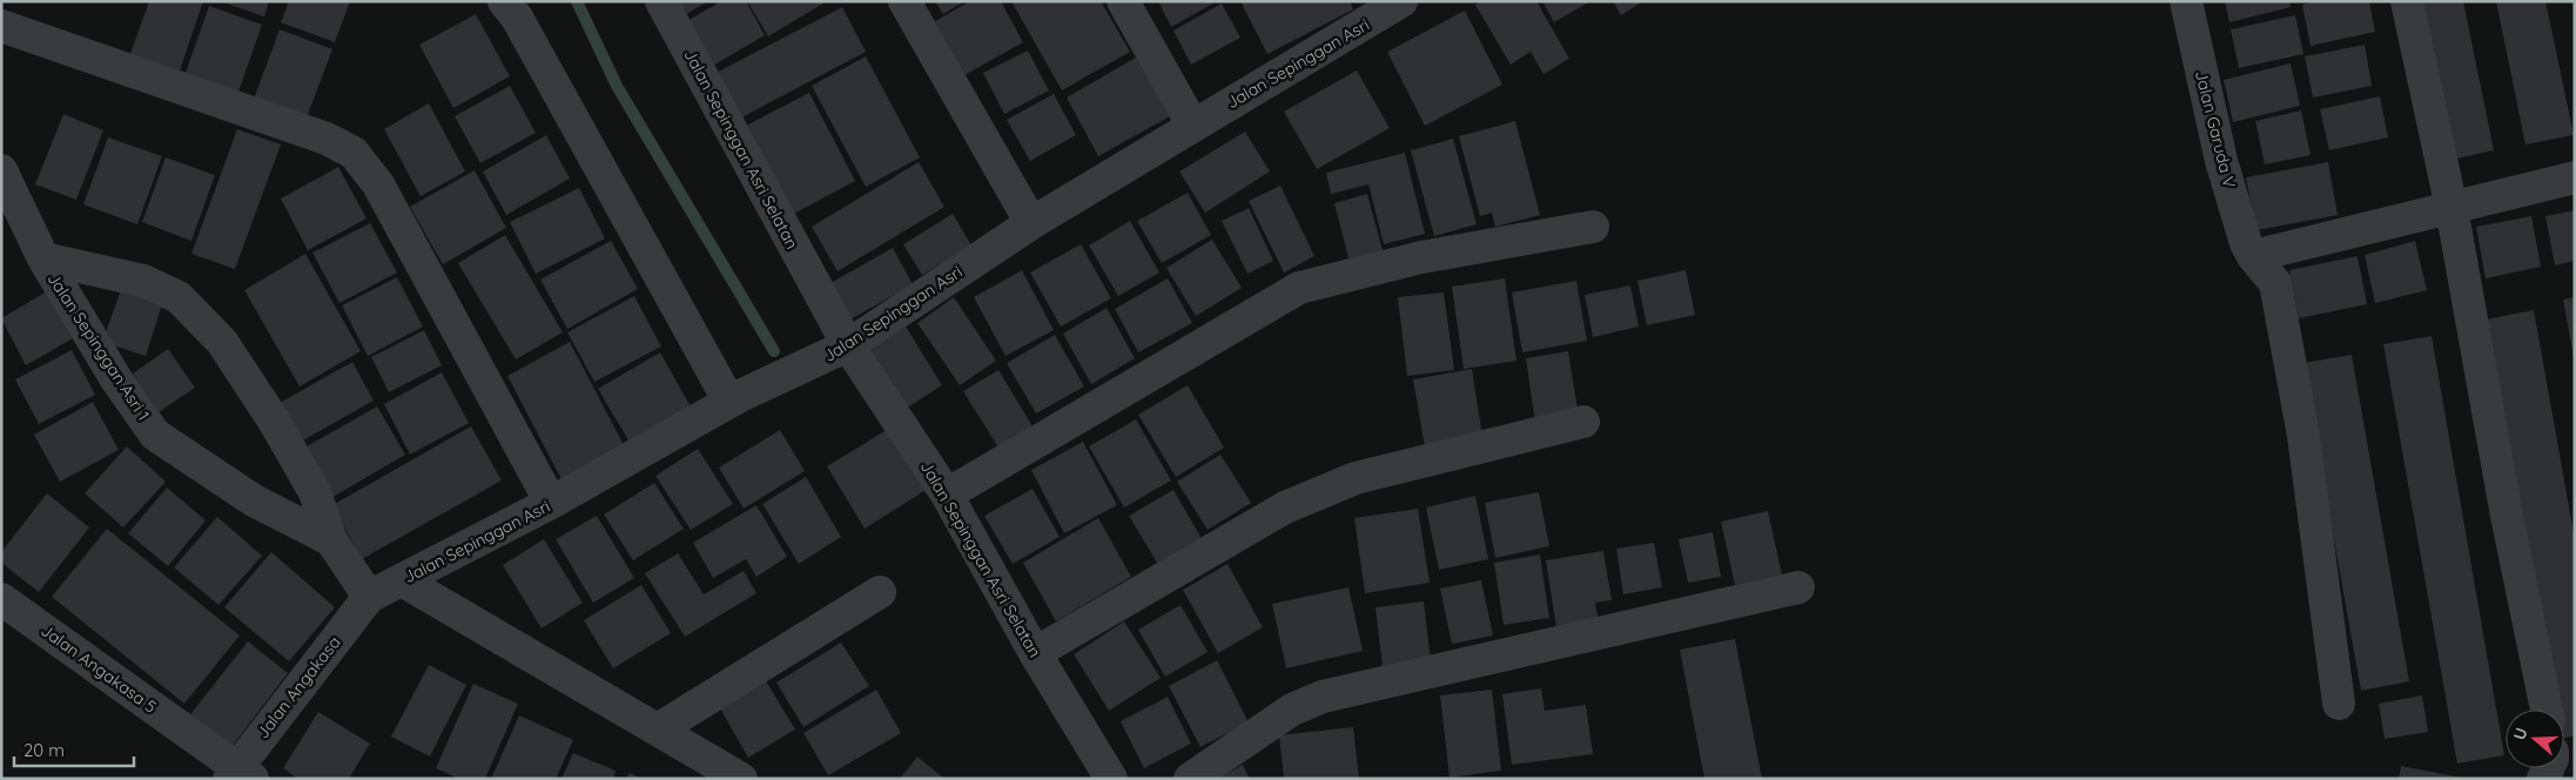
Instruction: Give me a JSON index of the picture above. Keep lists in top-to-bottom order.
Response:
{
  "streets": {
    "street": [
      "Jalan Sepinggan Asri",
      "Jalan Garuda V",
      "Jalan Sepinggan Asri Selatan",
      "Jalan Sepinggan Asri 1",
      "Jalan Angakasa 5",
      "Jalan Angakasa"
    ]
  },
  "crossings": [
    ["Jalan Sepinggan Asri", "Jalan Sepinggan Asri Selatan"],
    ["Jalan Sepinggan Asri", "Jalan Sepinggan Asri 1"],
    ["Jalan Sepinggan Asri", "Jalan Angakasa"],
    ["Jalan Sepinggan Asri 1", "Jalan Angakasa"],
    ["Jalan Angakasa 5", "Jalan Angakasa"]
  ],
  "scale_bar": "20 m",
  "north": "left"
}
